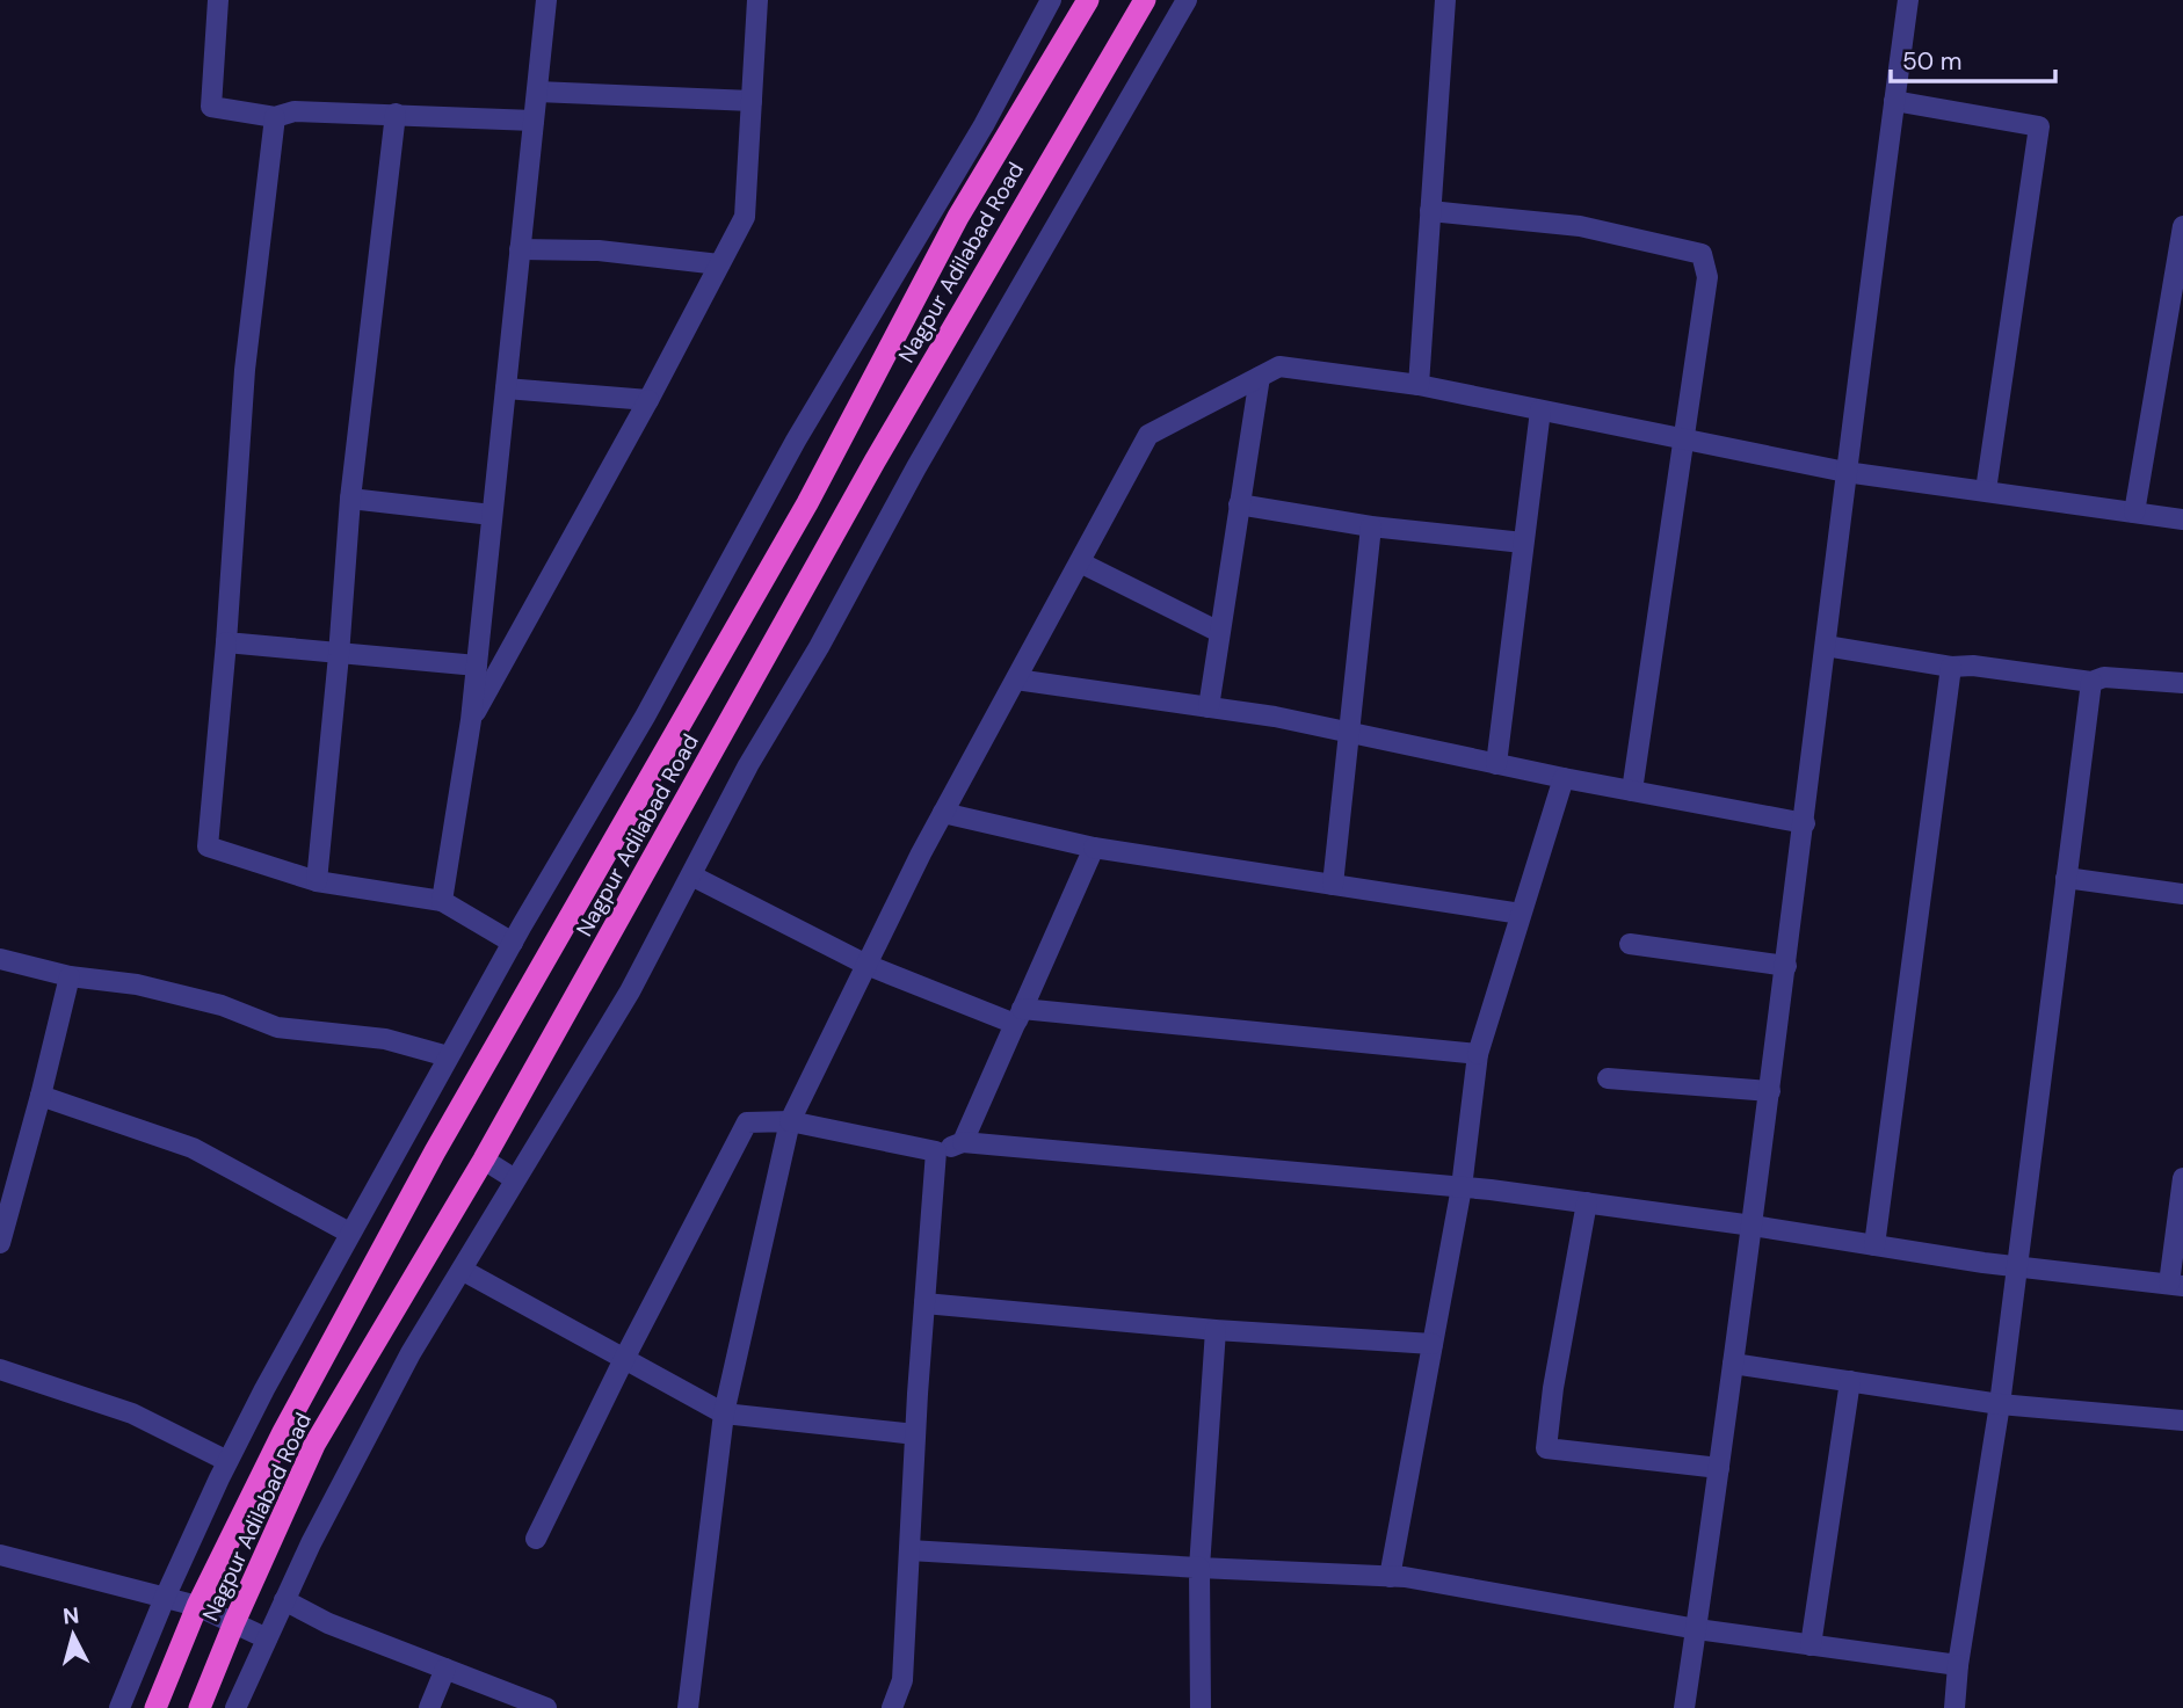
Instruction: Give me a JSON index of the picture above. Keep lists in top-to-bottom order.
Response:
{
  "streets": {
    "highway": ["Nagpur Adilabad Road"]
  },
  "scale_bar": "50 m",
  "north": "top"
}
